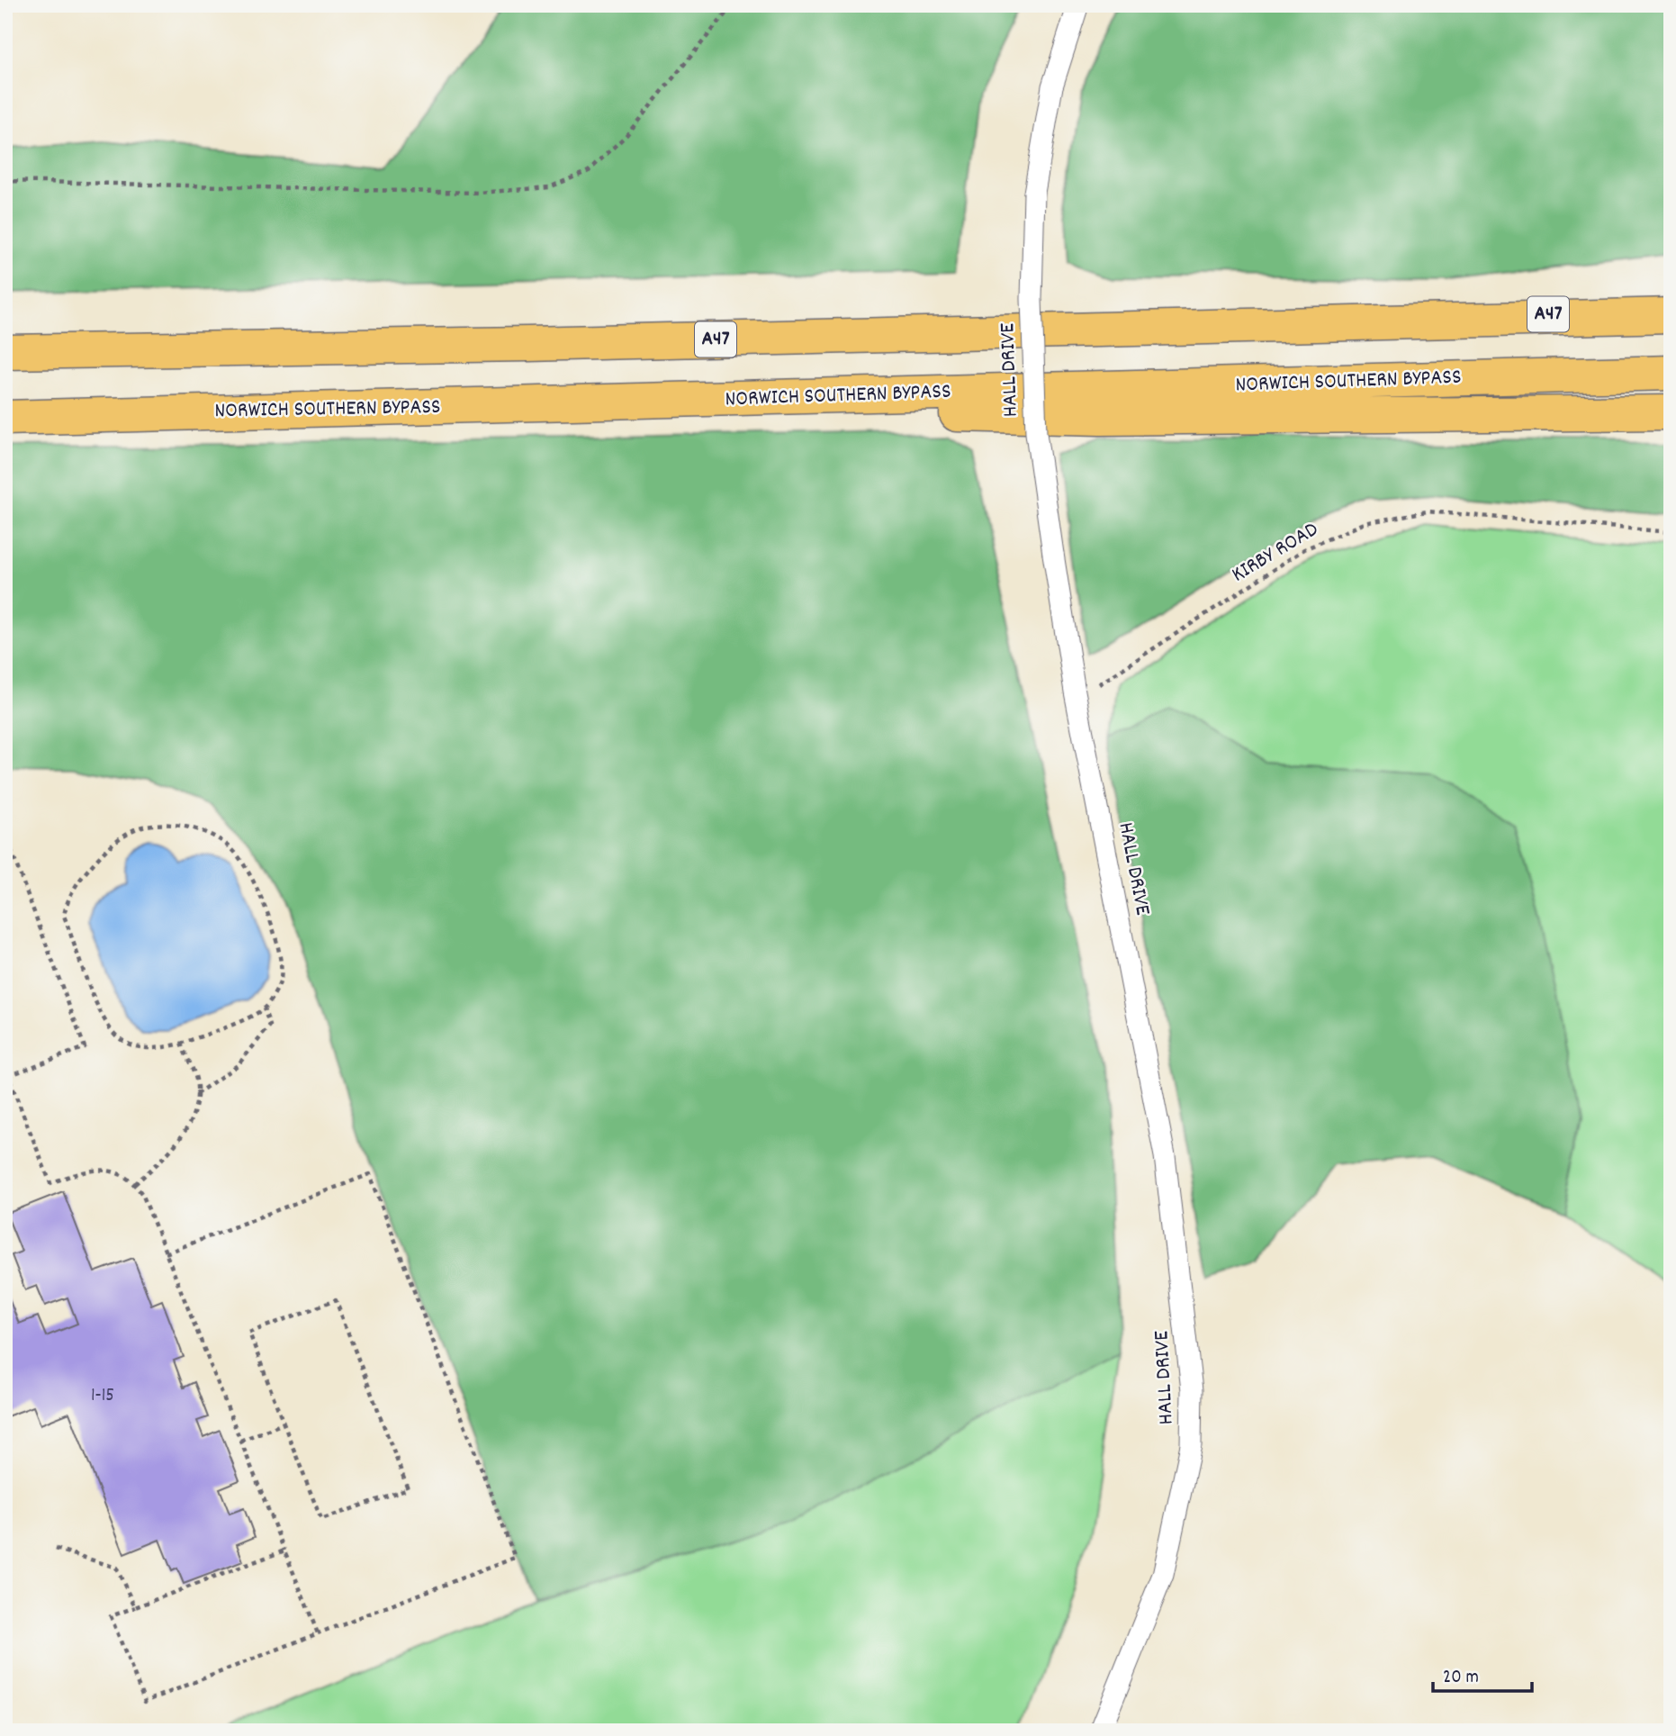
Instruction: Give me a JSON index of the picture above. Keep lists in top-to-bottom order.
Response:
{
  "streets": {
    "highway": ["A47", "NORWICH SOUTHERN BYPASS"],
    "lane": ["HALL DRIVE"],
    "path": ["KIRBY ROAD"]
  },
  "crossings": [
    ["HALL DRIVE", "KIRBY ROAD"]
  ],
  "house_numbers": ["1-15"],
  "scale_bar": "20 m"
}
